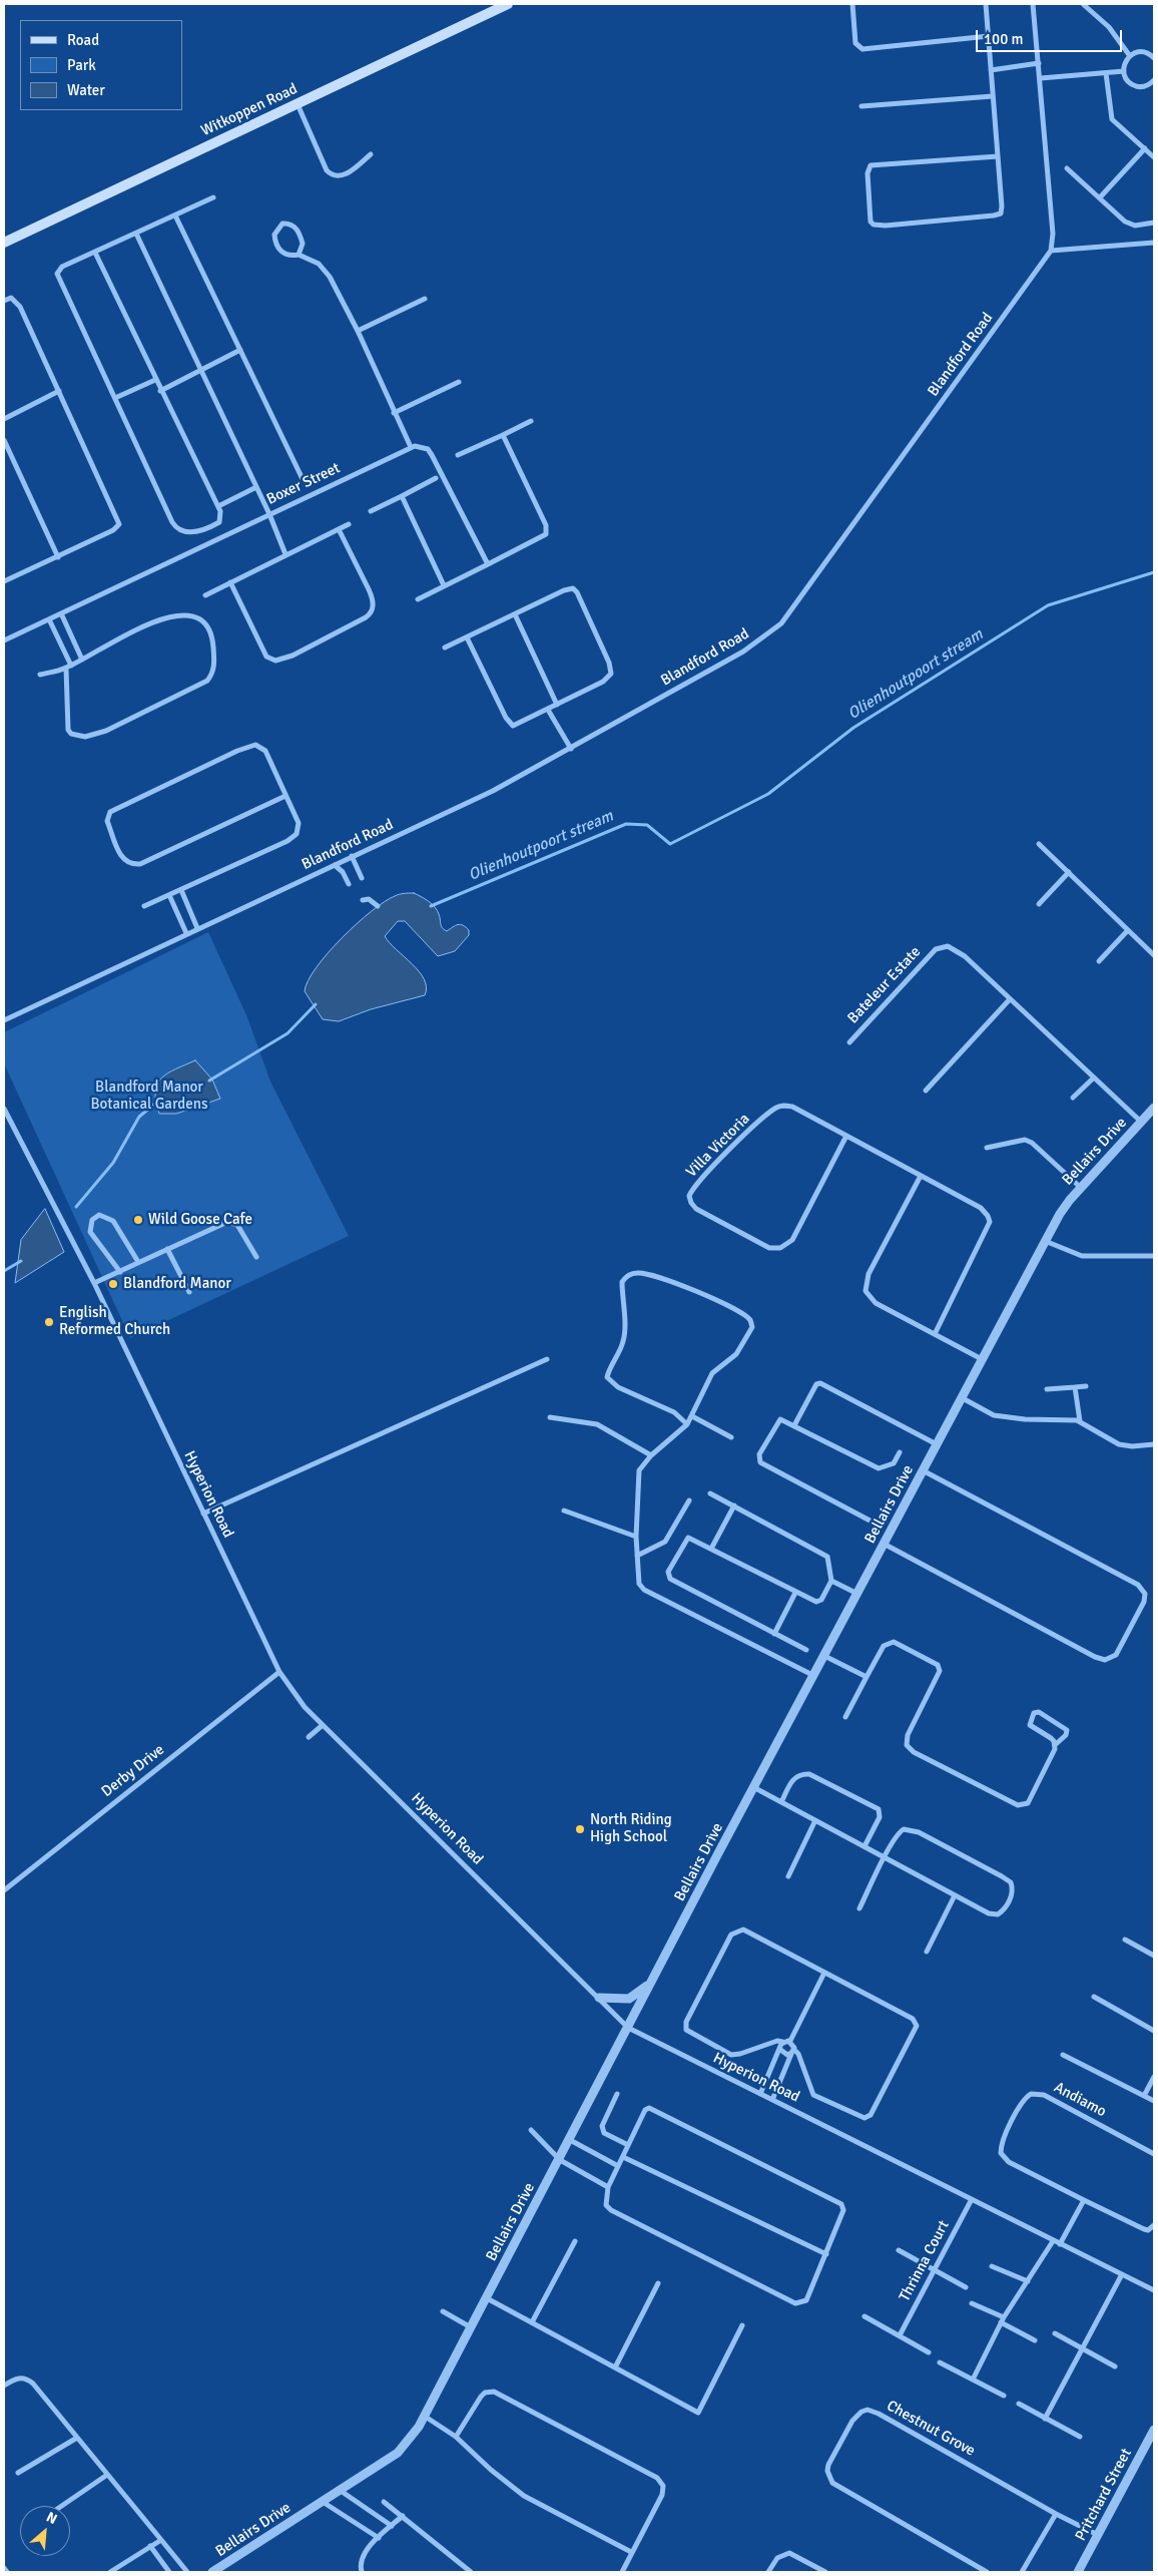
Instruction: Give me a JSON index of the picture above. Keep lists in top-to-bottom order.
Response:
{
  "streets": {
    "main road": ["Witkoppen Road"],
    "street": [
      "Blandford Road",
      "Boxer Street",
      "Bateleur Estate",
      "Villa Victoria",
      "Bellairs Drive",
      "Hyperion Road",
      "Derby Drive",
      "Andiamo",
      "Thrinna Court",
      "Chestnut Grove",
      "Pritchard Street"
    ]
  },
  "crossings": [
    ["Bateleur Estate", "Bellairs Drive"],
    ["Bellairs Drive", "Hyperion Road"],
    ["Hyperion Road", "Derby Drive"],
    ["Hyperion Road", "Thrinna Court"],
    ["Chestnut Grove", "Pritchard Street"]
  ],
  "water": ["Olienhoutpoort stream"],
  "parks": ["Blandford Manor Botanical Gardens"],
  "places": [
    "Wild Goose Cafe",
    "Blandford Manor",
    "English Reformed Church",
    "North Riding High School"
  ],
  "legend": ["Road", "Park", "Water"],
  "scale_bar": "100 m",
  "north": "top right"
}
